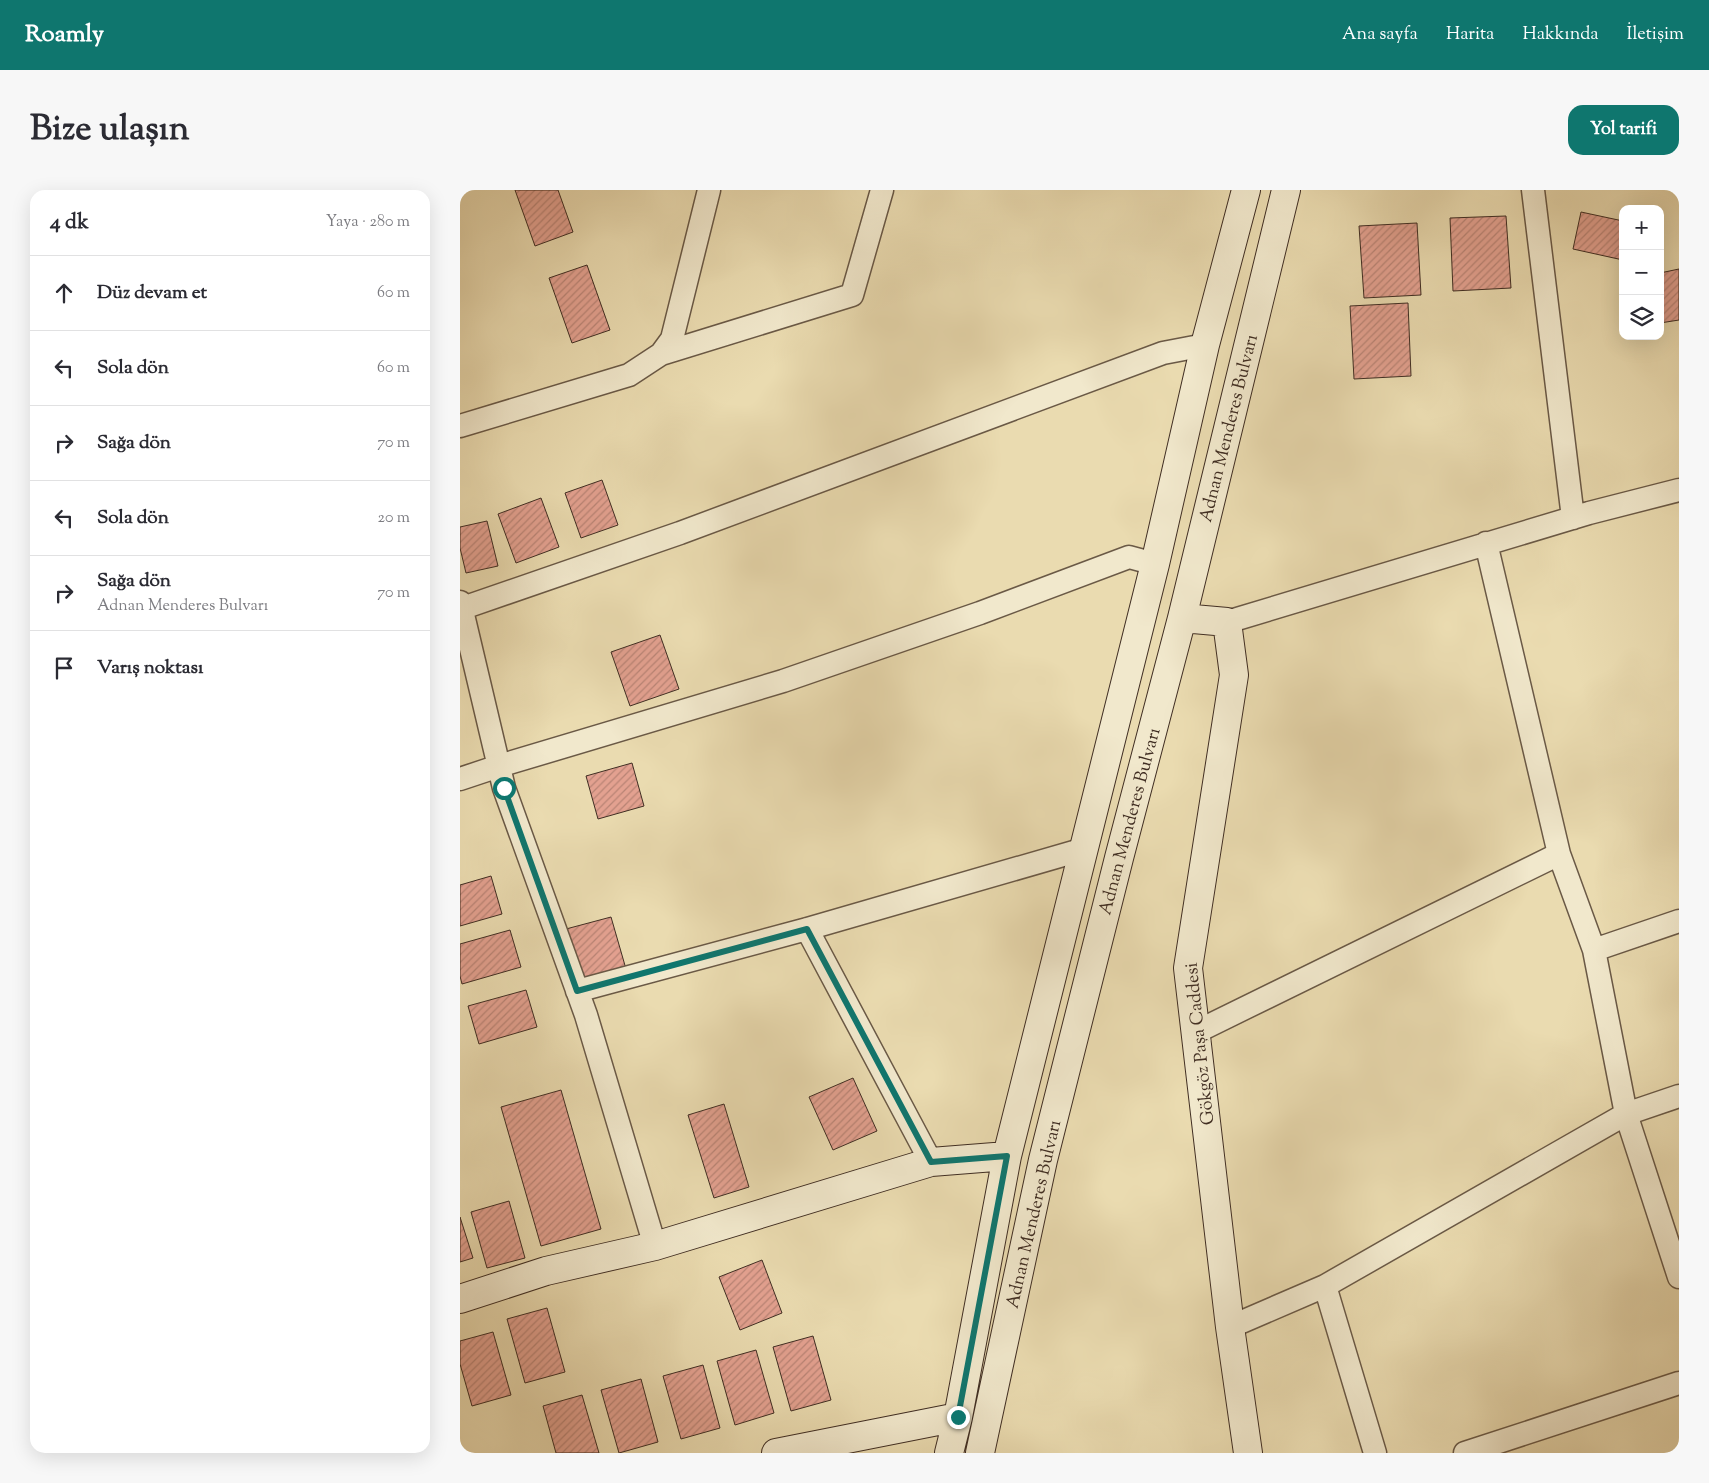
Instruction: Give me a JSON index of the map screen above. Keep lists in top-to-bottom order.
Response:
{
  "streets": {
    "main road": ["Adnan Menderes Bulvarı", "Gökgöz Paşa Caddesi"]
  },
  "page": {
    "header": "Roamly",
    "nav": [
      "Ana sayfa",
      "Harita",
      "Hakkında",
      "İletişim"
    ],
    "title": "Bize ulaşın",
    "buttons": "Yol tarifi",
    "heading": ["4 dk", "Yaya · 280 m"],
    "map_buttons": ["+", "−"],
    "list": [
      ["Düz devam et", "60 m"],
      ["Sola dön", "60 m"],
      ["Sağa dön", "70 m"],
      ["Sola dön", "20 m"],
      ["Sağa dön", "Adnan Menderes Bulvarı", "70 m"],
      "Varış noktası"
    ]
  }
}
